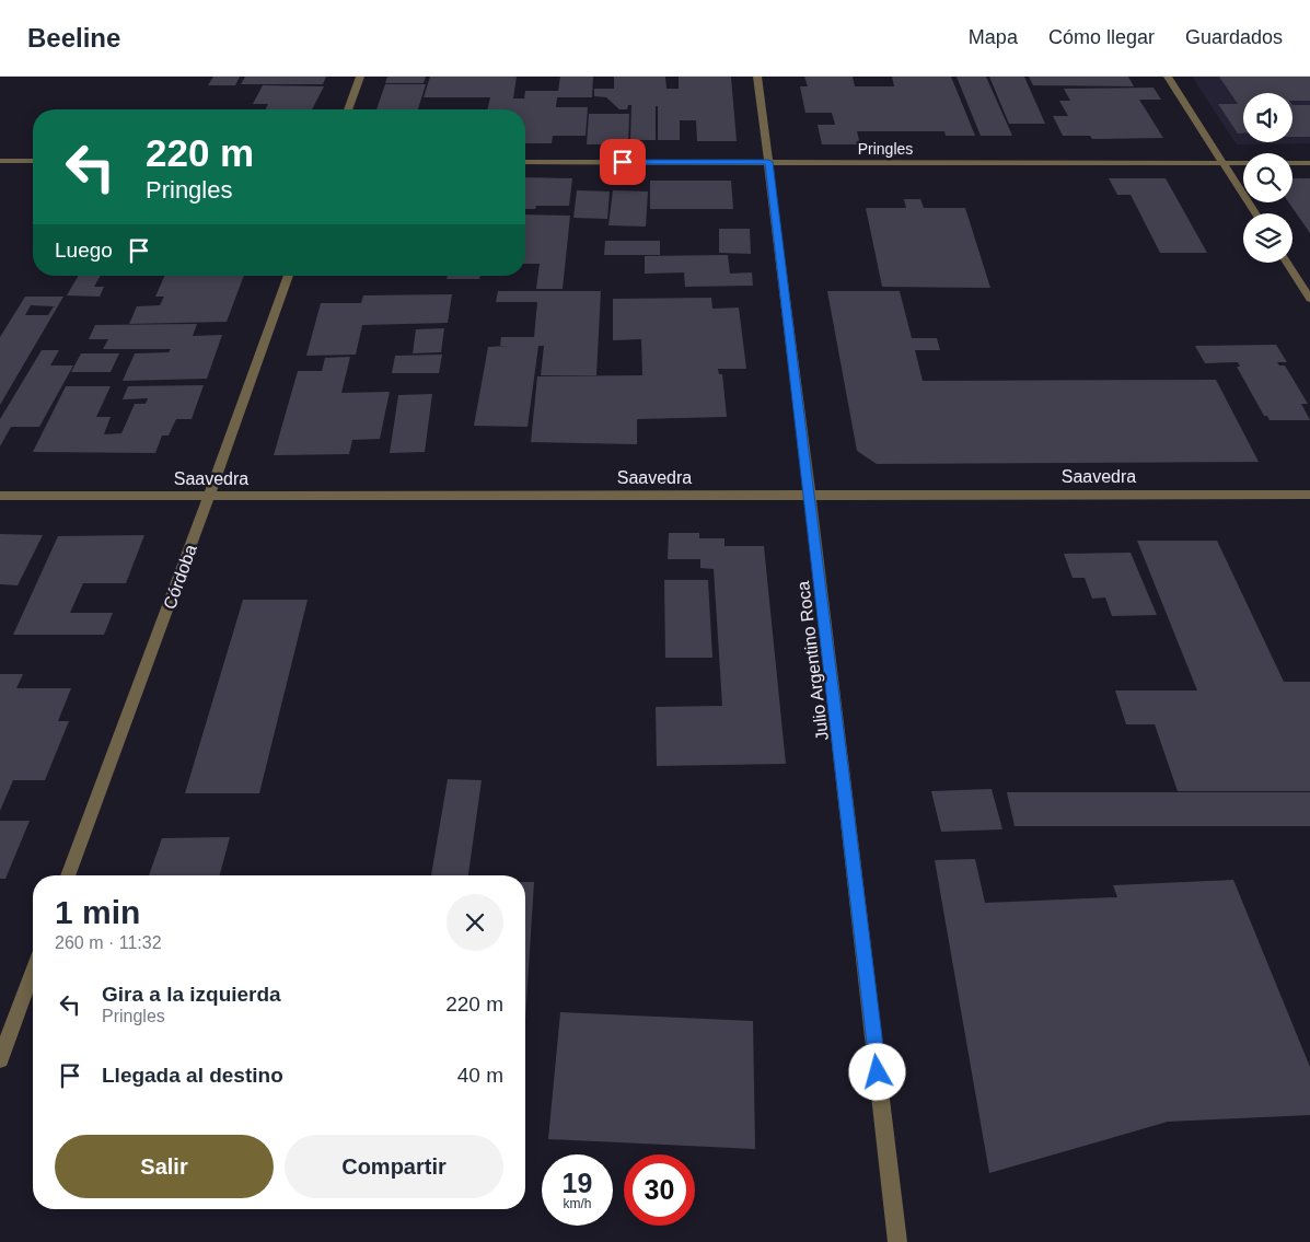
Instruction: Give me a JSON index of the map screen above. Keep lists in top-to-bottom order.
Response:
{
  "streets": {
    "street": [
      "Pringles",
      "Saavedra",
      "Córdoba",
      "Julio Argentino Roca"
    ]
  },
  "crossings": [
    ["Pringles", "Julio Argentino Roca"],
    ["Saavedra", "Córdoba"],
    ["Saavedra", "Julio Argentino Roca"]
  ],
  "page": {
    "header": "Beeline",
    "nav": ["Mapa", "Cómo llegar", "Guardados"],
    "turn": ["220 m", "Pringles"],
    "then": "Luego",
    "heading": ["1 min", "260 m · 11:32"],
    "list": [
      {
        "name": "Gira a la izquierda",
        "note": "Pringles",
        "value": "220 m"
      },
      {
        "name": "Llegada al destino",
        "value": "40 m"
      }
    ],
    "buttons": ["Salir", "Compartir"],
    "speed": "19 km/h",
    "limit": "30"
  }
}
